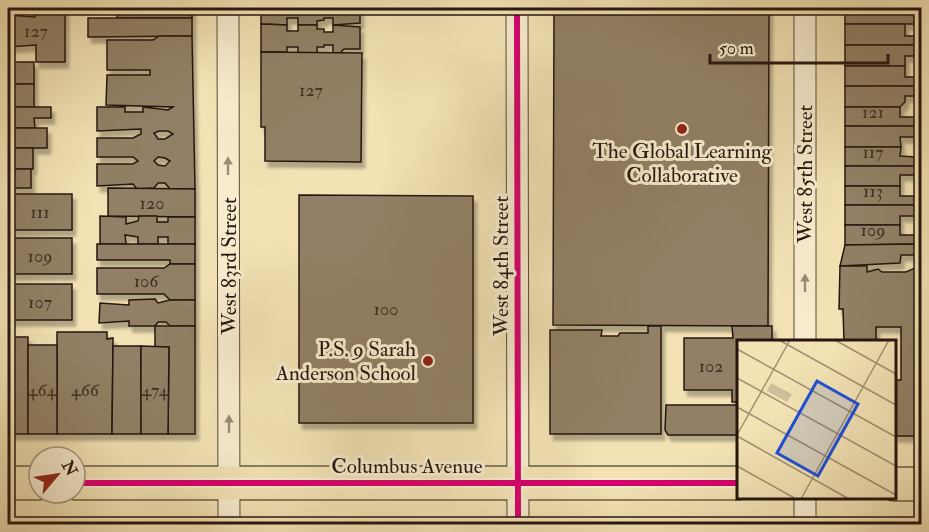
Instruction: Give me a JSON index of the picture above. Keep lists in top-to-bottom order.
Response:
{
  "streets": {
    "main road": ["Columbus Avenue"],
    "street": ["West 85th Street", "West 83rd Street", "West 84th Street"]
  },
  "crossings": [
    ["West 83rd Street", "Columbus Avenue"],
    ["West 84th Street", "Columbus Avenue"]
  ],
  "one_way": ["West 85th Street", "West 83rd Street"],
  "places": ["The Global Learning Collaborative", "P.S. 9 Sarah Anderson School"],
  "house_numbers": [
    "127",
    "127",
    "121",
    "117",
    "113",
    "120",
    "111",
    "109",
    "109",
    "106",
    "107",
    "100",
    "102",
    "464",
    "466",
    "474"
  ],
  "scale_bar": "50 m",
  "north": "top right"
}
